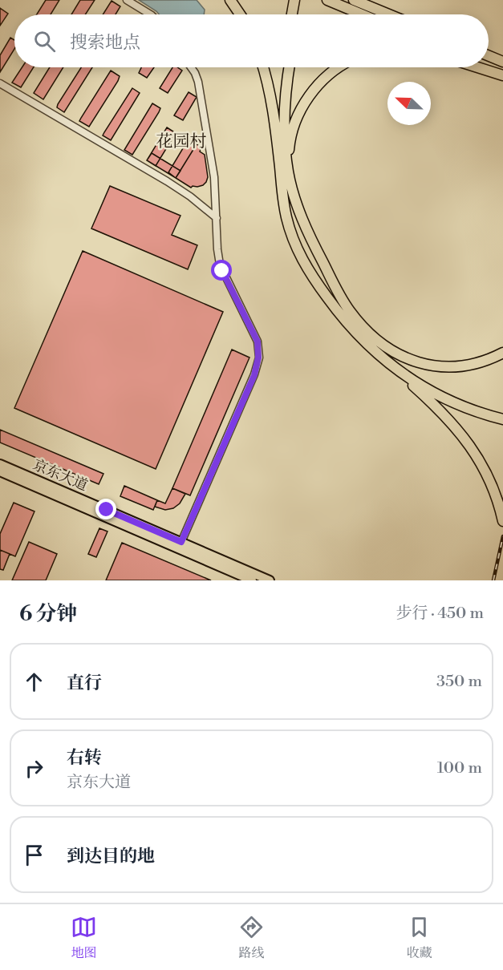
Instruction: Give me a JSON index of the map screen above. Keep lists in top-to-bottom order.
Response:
{
  "streets": {
    "main road": ["京东大道"]
  },
  "districts": ["花园村"],
  "north": "top left",
  "page": {
    "search": "搜索地点",
    "heading": ["6 分钟", "步行 · 450 m"],
    "list": [
      ["直行", "350 m"],
      ["右转", "京东大道", "100 m"],
      "到达目的地"
    ],
    "nav": ["地图", "路线", "收藏"]
  }
}
